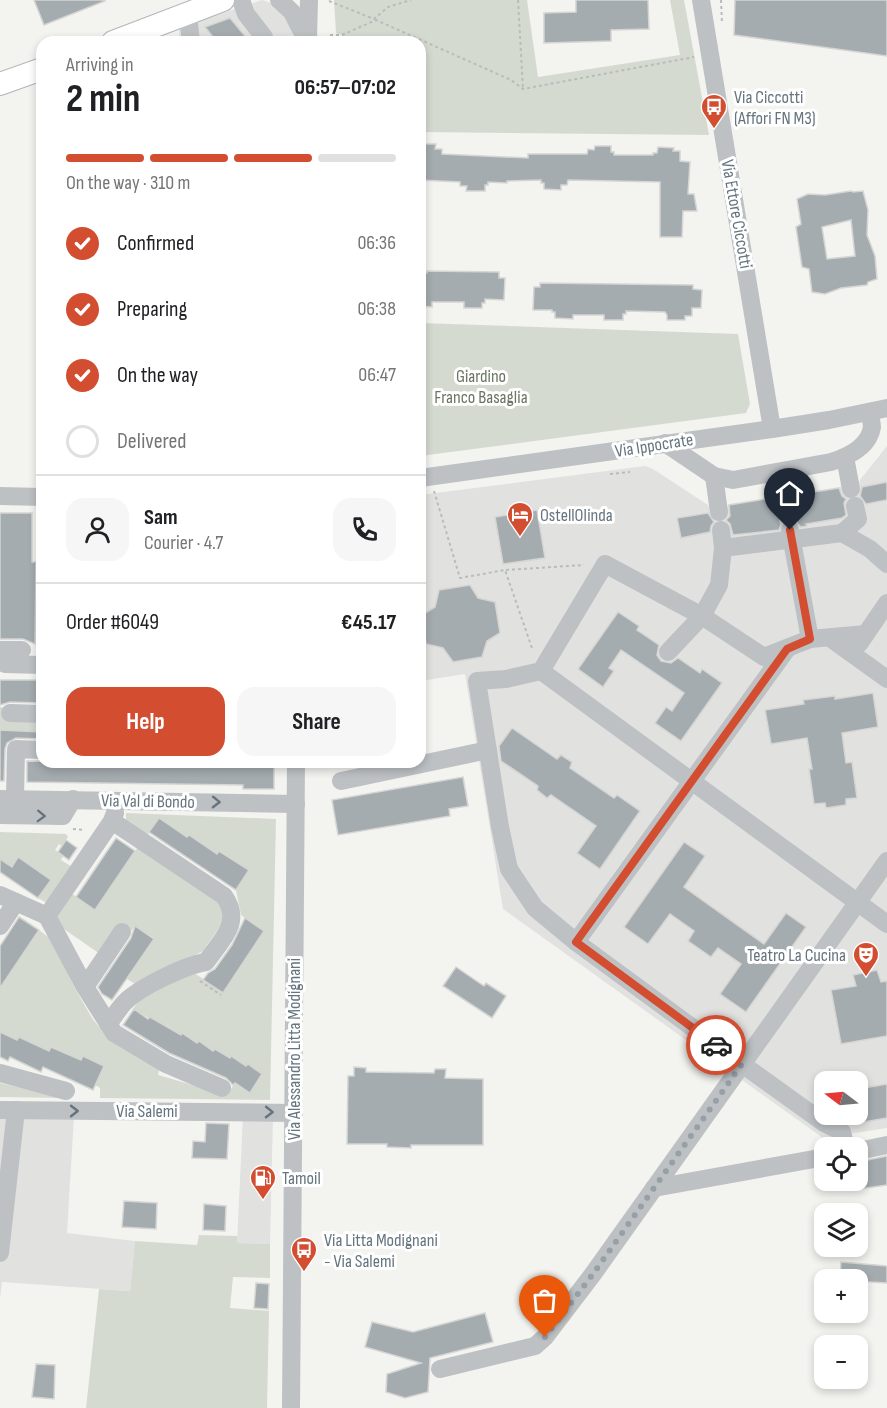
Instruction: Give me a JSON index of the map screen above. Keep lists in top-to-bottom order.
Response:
{
  "streets": {
    "street": [
      "Via Ettore Ciccotti",
      "Via Ippocrate",
      "Via Val di Bondo",
      "Via Alessandro Litta Modignani",
      "Via Salemi"
    ]
  },
  "crossings": [
    ["Via Ettore Ciccotti", "Via Ippocrate"],
    ["Via Val di Bondo", "Via Alessandro Litta Modignani"],
    ["Via Alessandro Litta Modignani", "Via Salemi"]
  ],
  "one_way": ["Via Val di Bondo", "Via Salemi"],
  "parks": ["Giardino Franco Basaglia"],
  "places": {
    "bus stop": ["Via Ciccotti (Affori FN M3)", "Via Litta Modignani - Via Salemi"],
    "hotel": ["OstellOlinda"],
    "theatre": ["Teatro La Cucina"],
    "fuel station": ["Tamoil"]
  },
  "north": "left",
  "page": {
    "heading": ["2 min", "Arriving in", "06:57–07:02"],
    "panel": [
      "Sam",
      "Courier · 4.7",
      "Order #6049",
      "€45.17"
    ],
    "bar": "On the way · 310 m",
    "list": [
      ["Confirmed", "06:36"],
      ["Preparing", "06:38"],
      ["On the way", "06:47"],
      "Delivered"
    ],
    "buttons": ["Help", "Share"],
    "map_buttons": ["+", "−"]
  }
}
